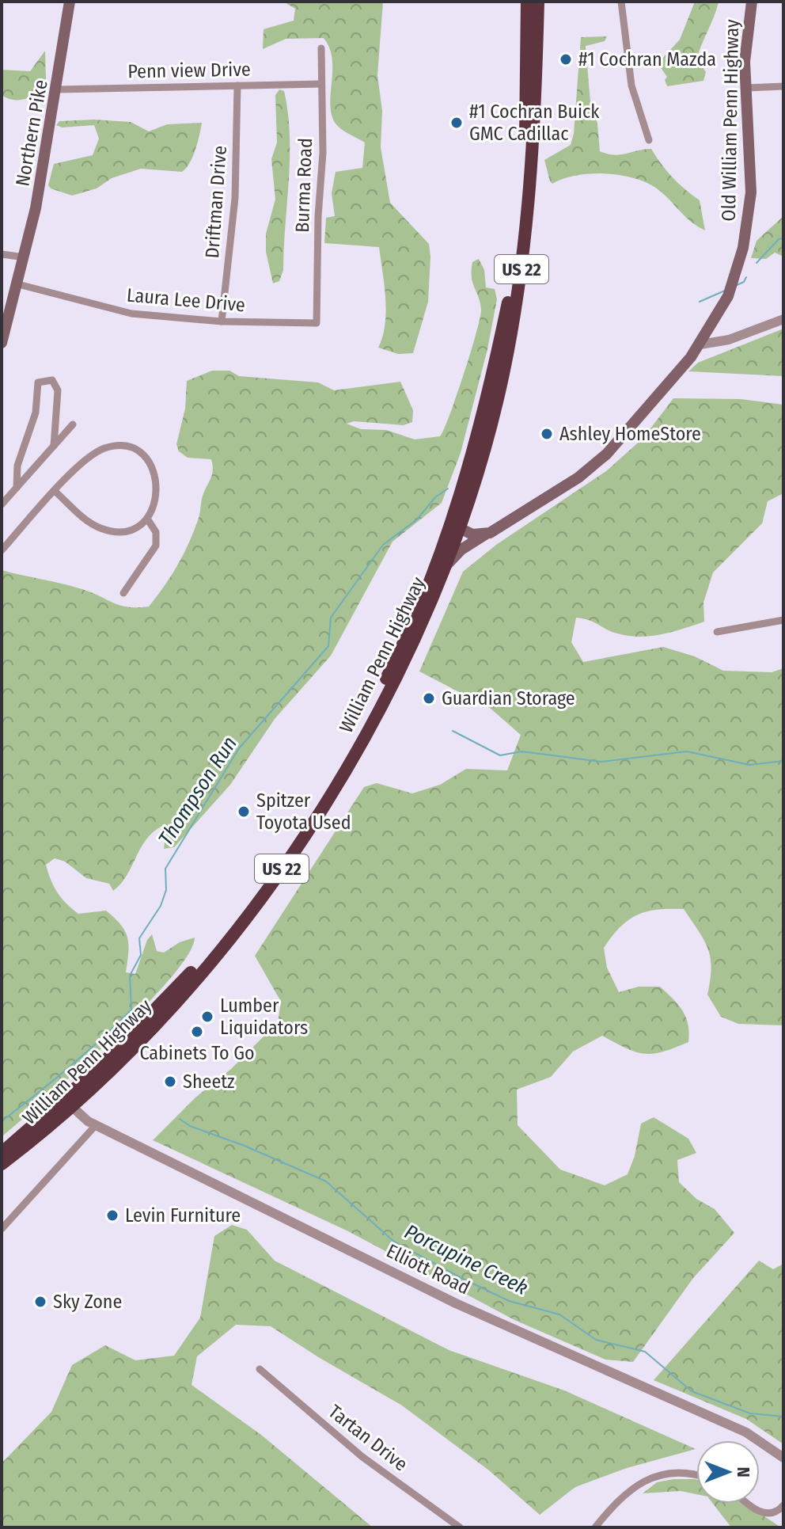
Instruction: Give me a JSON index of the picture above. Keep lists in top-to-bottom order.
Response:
{
  "streets": {
    "highway": ["US 22", "William Penn Highway"],
    "main road": ["Old William Penn Highway", "Northern Pike"],
    "street": [
      "Penn view Drive",
      "Burma Road",
      "Driftman Drive",
      "Laura Lee Drive",
      "Elliott Road",
      "Tartan Drive"
    ]
  },
  "crossings": [
    ["Penn view Drive", "Northern Pike"],
    ["Penn view Drive", "Burma Road"],
    ["Penn view Drive", "Driftman Drive"],
    ["Old William Penn Highway", "William Penn Highway"],
    ["Northern Pike", "Laura Lee Drive"],
    ["Burma Road", "Laura Lee Drive"],
    ["Driftman Drive", "Laura Lee Drive"],
    ["William Penn Highway", "Elliott Road"]
  ],
  "water": ["Thompson Run", "Porcupine Creek"],
  "places": [
    "#1 Cochran Mazda",
    "#1 Cochran Buick GMC Cadillac",
    "Ashley HomeStore",
    "Guardian Storage",
    "Spitzer Toyota Used",
    "Lumber Liquidators",
    "Cabinets To Go",
    "Sheetz",
    "Levin Furniture",
    "Sky Zone"
  ],
  "north": "right"
}
